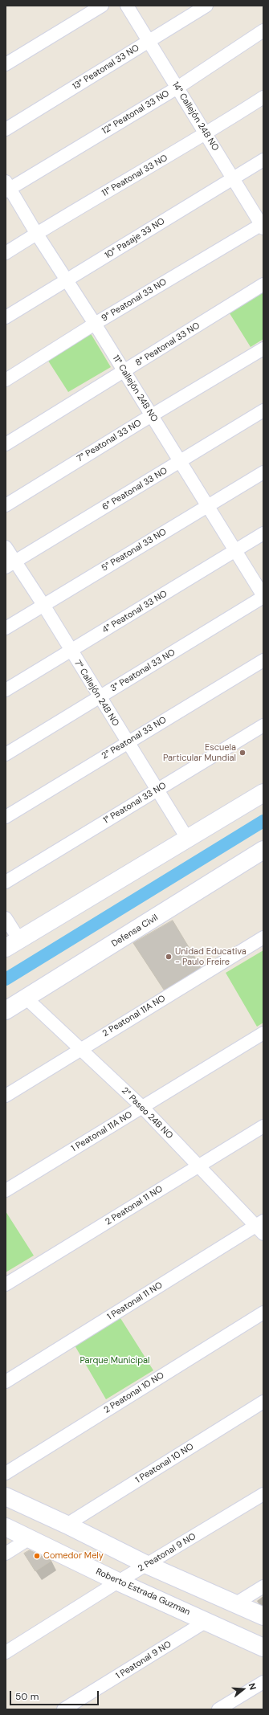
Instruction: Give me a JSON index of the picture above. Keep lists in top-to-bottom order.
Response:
{
  "streets": {
    "street": [
      "13° Peatonal 33 NO",
      "12° Peatonal 33 NO",
      "14° Callejón 24B NO",
      "11° Peatonal 33 NO",
      "10° Pasaje 33 NO",
      "9° Peatonal 33 NO",
      "8° Peatonal 33 NO",
      "11° Callejón 24B NO",
      "7° Peatonal 33 NO",
      "6° Peatonal 33 NO",
      "5° Peatonal 33 NO",
      "4° Peatonal 33 NO",
      "3° Peatonal 33 NO",
      "7° Callejón 24B NO",
      "2° Peatonal 33 NO",
      "1° Peatonal 33 NO",
      "Defensa Civil",
      "2 Peatonal 11A NO",
      "2° Paseo 24B NO",
      "1 Peatonal 11A NO",
      "2 Peatonal 11 NO",
      "1 Peatonal 11 NO",
      "2 Peatonal 10 NO",
      "1 Peatonal 10 NO",
      "2 Peatonal 9 NO",
      "Roberto Estrada Guzman",
      "1 Peatonal 9 NO"
    ]
  },
  "crossings": [
    ["13° Peatonal 33 NO", "14° Callejón 24B NO"],
    ["12° Peatonal 33 NO", "14° Callejón 24B NO"],
    ["12° Peatonal 33 NO", "11° Callejón 24B NO"],
    ["14° Callejón 24B NO", "11° Peatonal 33 NO"],
    ["14° Callejón 24B NO", "10° Pasaje 33 NO"],
    ["14° Callejón 24B NO", "9° Peatonal 33 NO"],
    ["11° Peatonal 33 NO", "11° Callejón 24B NO"],
    ["10° Pasaje 33 NO", "11° Callejón 24B NO"],
    ["9° Peatonal 33 NO", "11° Callejón 24B NO"],
    ["8° Peatonal 33 NO", "11° Callejón 24B NO"],
    ["11° Callejón 24B NO", "7° Peatonal 33 NO"],
    ["11° Callejón 24B NO", "6° Peatonal 33 NO"],
    ["11° Callejón 24B NO", "5° Peatonal 33 NO"],
    ["11° Callejón 24B NO", "4° Peatonal 33 NO"],
    ["11° Callejón 24B NO", "3° Peatonal 33 NO"],
    ["6° Peatonal 33 NO", "7° Callejón 24B NO"],
    ["5° Peatonal 33 NO", "7° Callejón 24B NO"],
    ["4° Peatonal 33 NO", "7° Callejón 24B NO"],
    ["3° Peatonal 33 NO", "7° Callejón 24B NO"],
    ["7° Callejón 24B NO", "2° Peatonal 33 NO"],
    ["7° Callejón 24B NO", "1° Peatonal 33 NO"],
    ["Defensa Civil", "2° Paseo 24B NO"],
    ["2 Peatonal 11A NO", "2° Paseo 24B NO"],
    ["2° Paseo 24B NO", "1 Peatonal 11A NO"],
    ["2° Paseo 24B NO", "2 Peatonal 11 NO"],
    ["2° Paseo 24B NO", "1 Peatonal 11 NO"],
    ["2 Peatonal 9 NO", "Roberto Estrada Guzman"],
    ["Roberto Estrada Guzman", "1 Peatonal 9 NO"]
  ],
  "parks": ["Parque Municipal"],
  "places": ["Escuela Particular Mundial", "Unidad Educativa - Paulo Freire", "Comedor Mely"],
  "scale_bar": "50 m",
  "north": "right"
}
